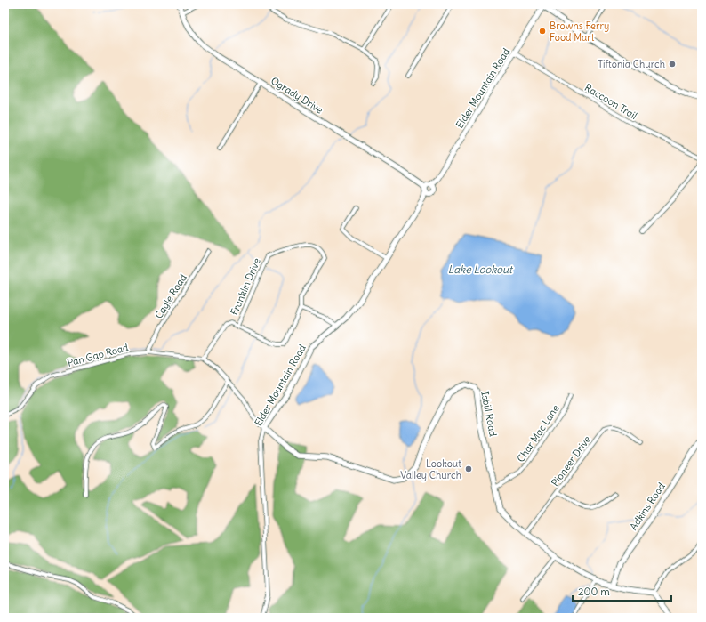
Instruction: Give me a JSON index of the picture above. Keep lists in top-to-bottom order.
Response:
{
  "streets": {
    "street": [
      "Elder Mountain Road",
      "Ogrady Drive",
      "Raccoon Trail",
      "Franklin Drive",
      "Cagle Road",
      "Pan Gap Road",
      "Isbill Road",
      "Char Mac Lane",
      "Pioneer Drive",
      "Adkins Road"
    ]
  },
  "crossings": [
    ["Elder Mountain Road", "Ogrady Drive"],
    ["Elder Mountain Road", "Raccoon Trail"],
    ["Elder Mountain Road", "Isbill Road"],
    ["Franklin Drive", "Pan Gap Road"],
    ["Cagle Road", "Pan Gap Road"],
    ["Isbill Road", "Char Mac Lane"],
    ["Isbill Road", "Pioneer Drive"],
    ["Isbill Road", "Adkins Road"]
  ],
  "water": ["Lake Lookout"],
  "places": ["Browns Ferry Food Mart", "Tiftonia Church", "Lookout Valley Church"],
  "scale_bar": "200 m"
}
